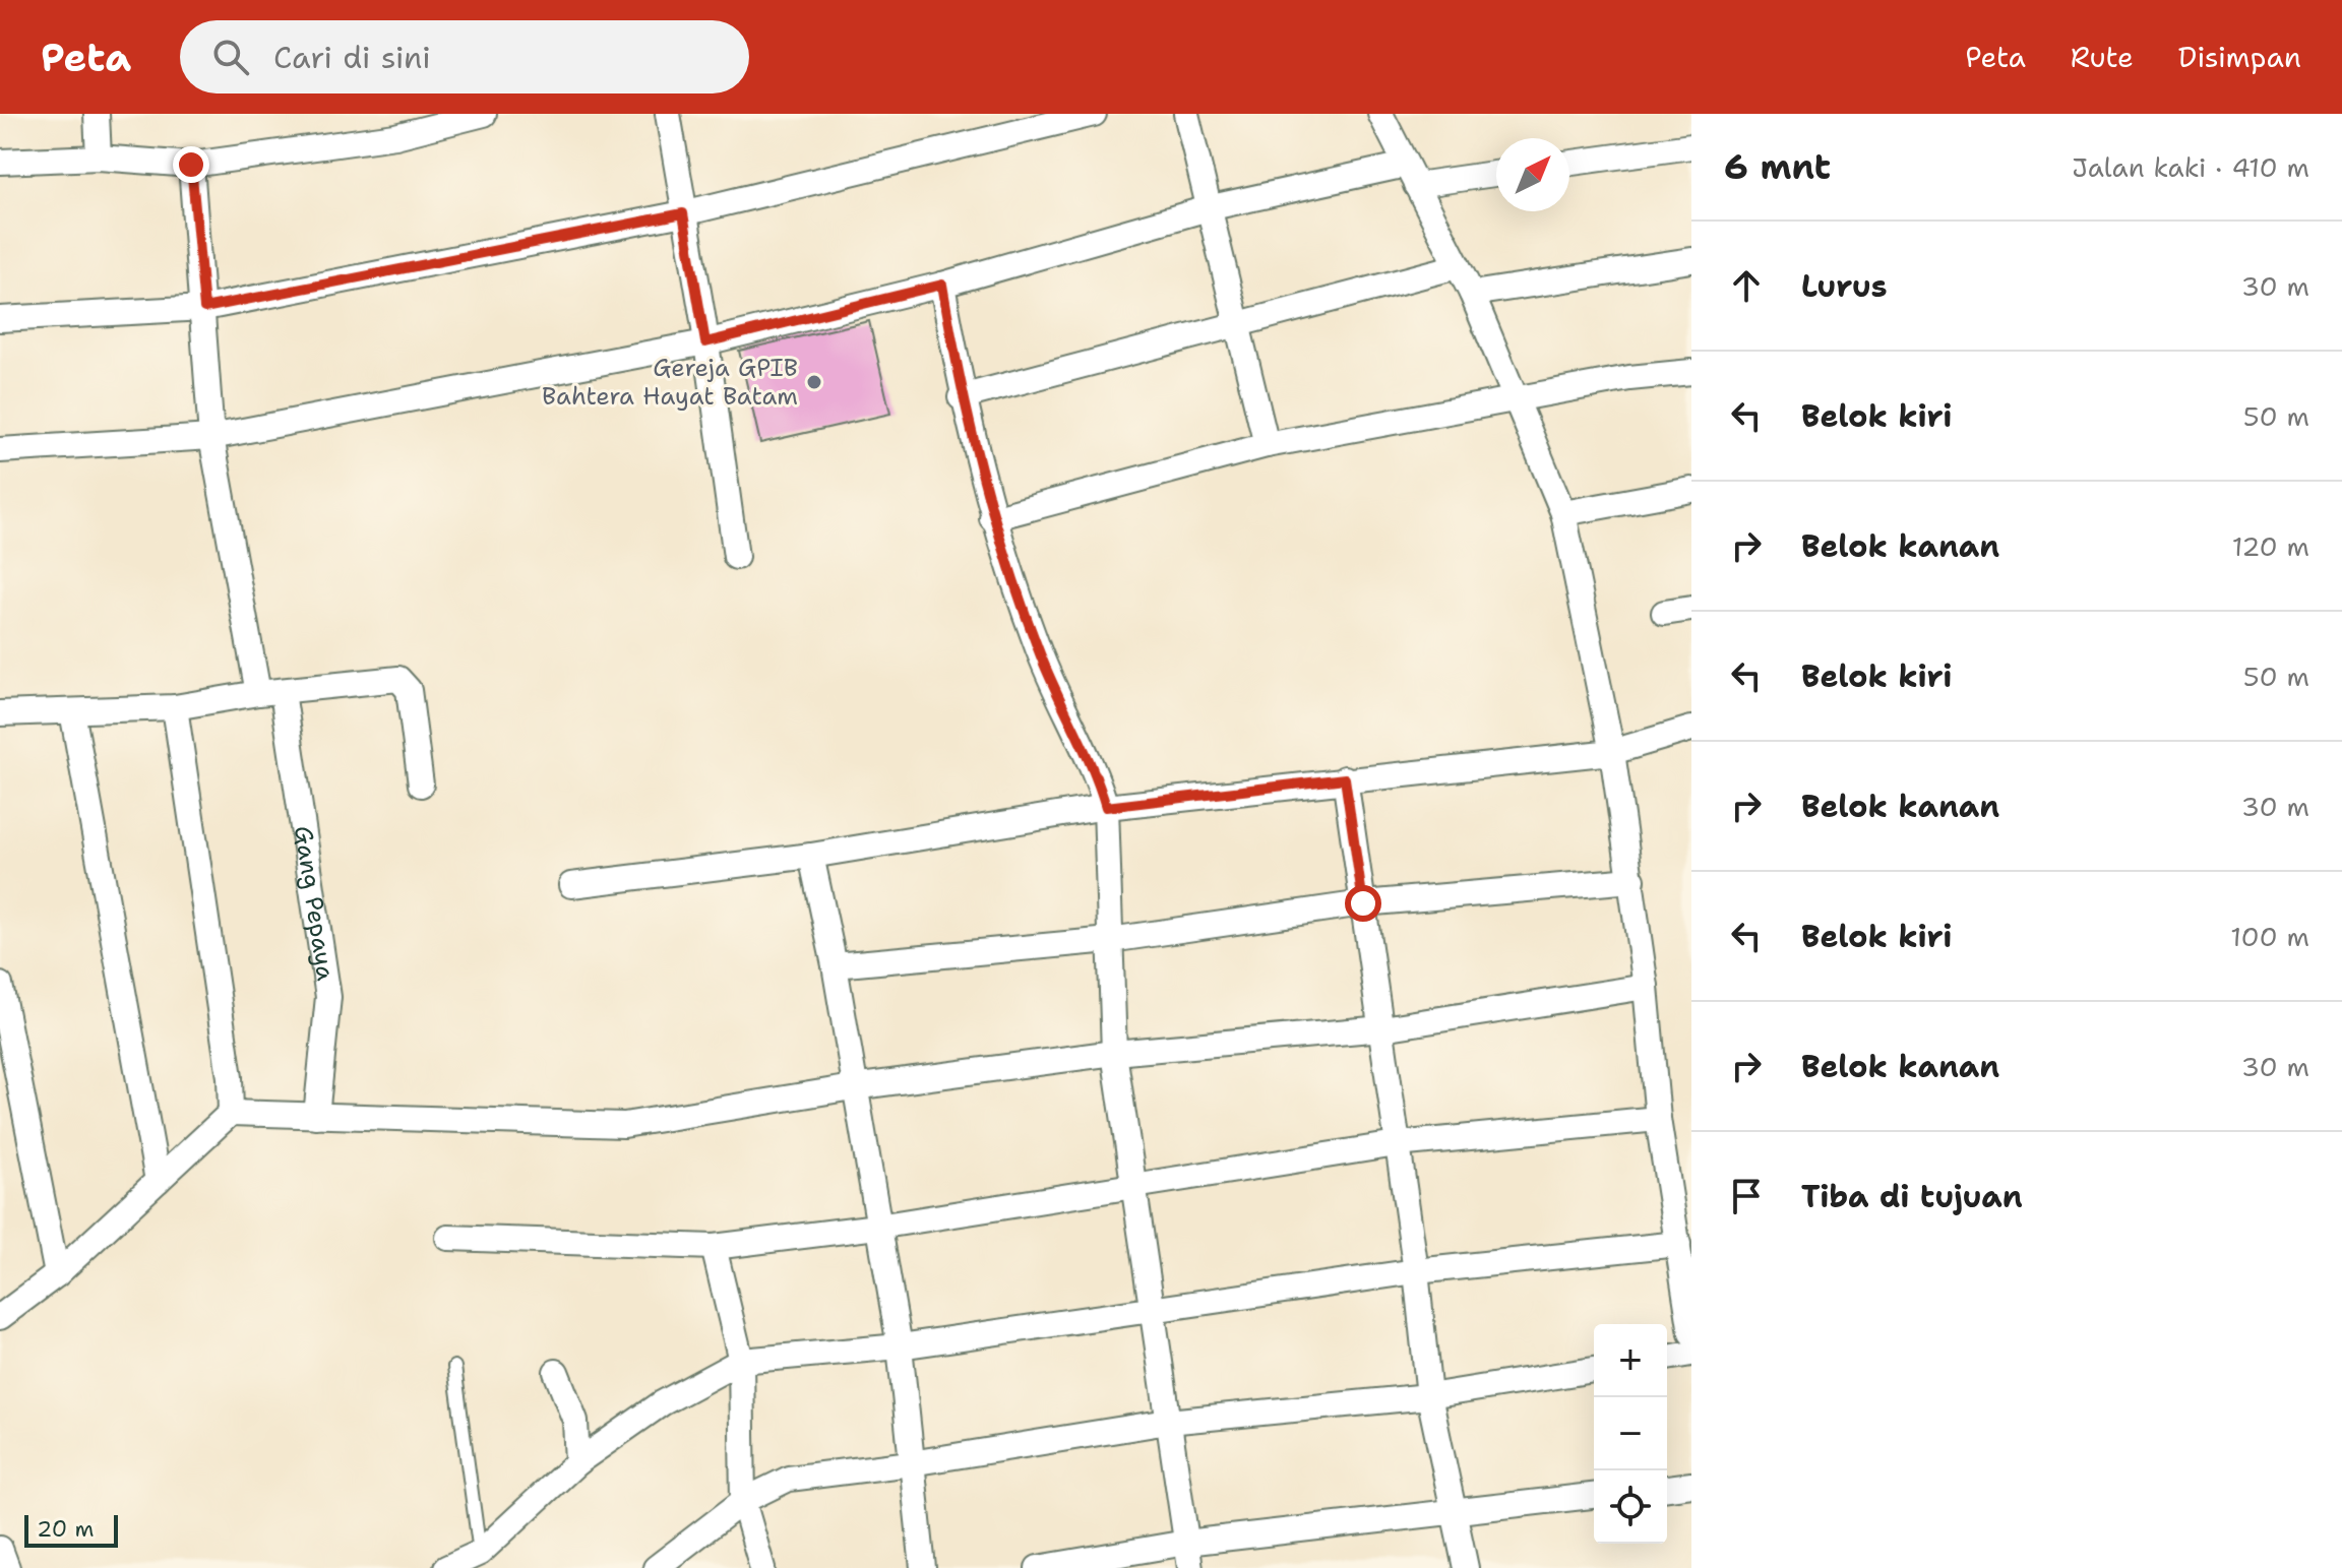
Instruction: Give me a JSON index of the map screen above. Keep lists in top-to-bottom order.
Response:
{
  "streets": {
    "street": ["Gang Pepaya"]
  },
  "places": ["Gereja GPIB Bahtera Hayat Batam"],
  "scale_bar": "20 m",
  "north": "top right",
  "page": {
    "header": "Peta",
    "search": "Cari di sini",
    "nav": ["Peta", "Rute", "Disimpan"],
    "heading": ["6 mnt", "Jalan kaki · 410 m"],
    "list": [
      ["Lurus", "30 m"],
      ["Belok kiri", "50 m"],
      ["Belok kanan", "120 m"],
      ["Belok kiri", "50 m"],
      ["Belok kanan", "30 m"],
      ["Belok kiri", "100 m"],
      ["Belok kanan", "30 m"],
      "Tiba di tujuan"
    ],
    "map_buttons": ["+", "−"],
    "scale": "20 m"
  }
}
